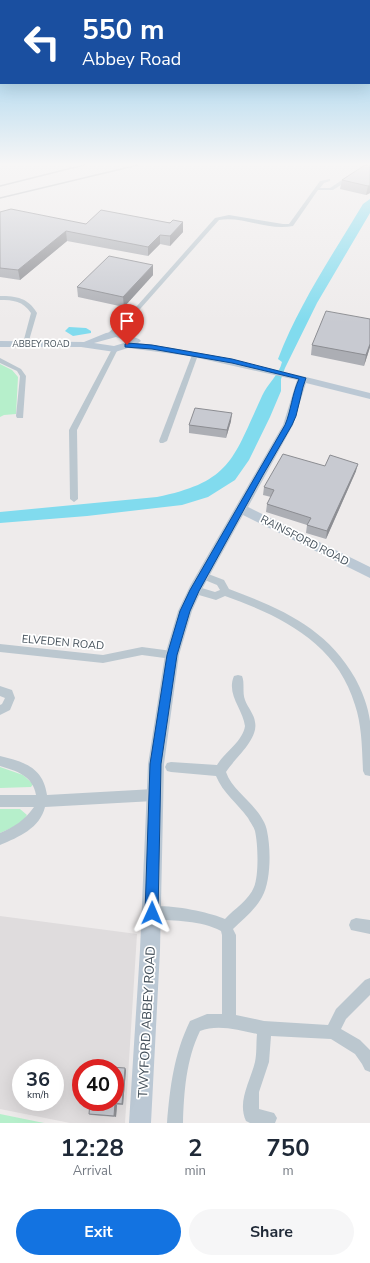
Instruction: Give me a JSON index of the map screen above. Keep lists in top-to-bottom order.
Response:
{
  "streets": {
    "street": [
      "ABBEY ROAD",
      "RAINSFORD ROAD",
      "ELVEDEN ROAD",
      "TWYFORD ABBEY ROAD"
    ]
  },
  "crossings": [
    ["RAINSFORD ROAD", "TWYFORD ABBEY ROAD"],
    ["ELVEDEN ROAD", "TWYFORD ABBEY ROAD"]
  ],
  "page": {
    "turn": ["550 m", "Abbey Road"],
    "speed": "36 km/h",
    "limit": "40",
    "eta": [
      "12:28",
      "Arrival",
      "2",
      "min",
      "750",
      "m"
    ],
    "buttons": ["Exit", "Share"]
  }
}
